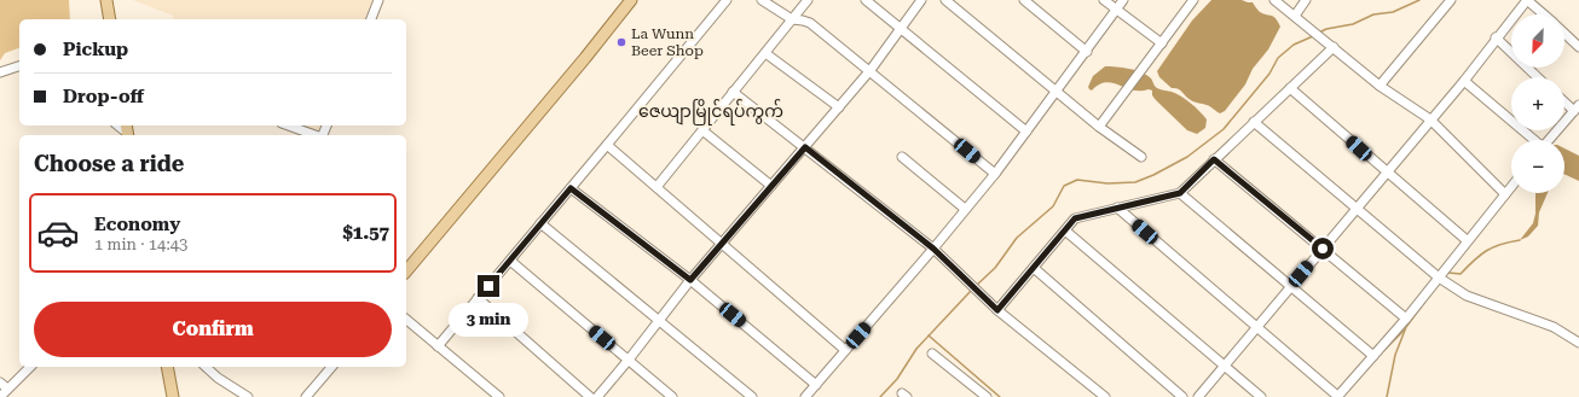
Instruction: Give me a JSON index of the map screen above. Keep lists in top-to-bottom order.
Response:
{
  "districts": ["ဇေယျာမြိုင်ရပ်ကွက်"],
  "places": ["La Wunn Beer Shop"],
  "north": "bottom left",
  "page": {
    "map_buttons": ["+", "−"],
    "banner": ["Pickup", "Drop-off"],
    "heading": "Choose a ride",
    "list": [
      {
        "name": "Economy",
        "note": "1 min · 14:43",
        "value": "$1.57"
      }
    ],
    "buttons": "Confirm",
    "bubble": "3 min"
  }
}
